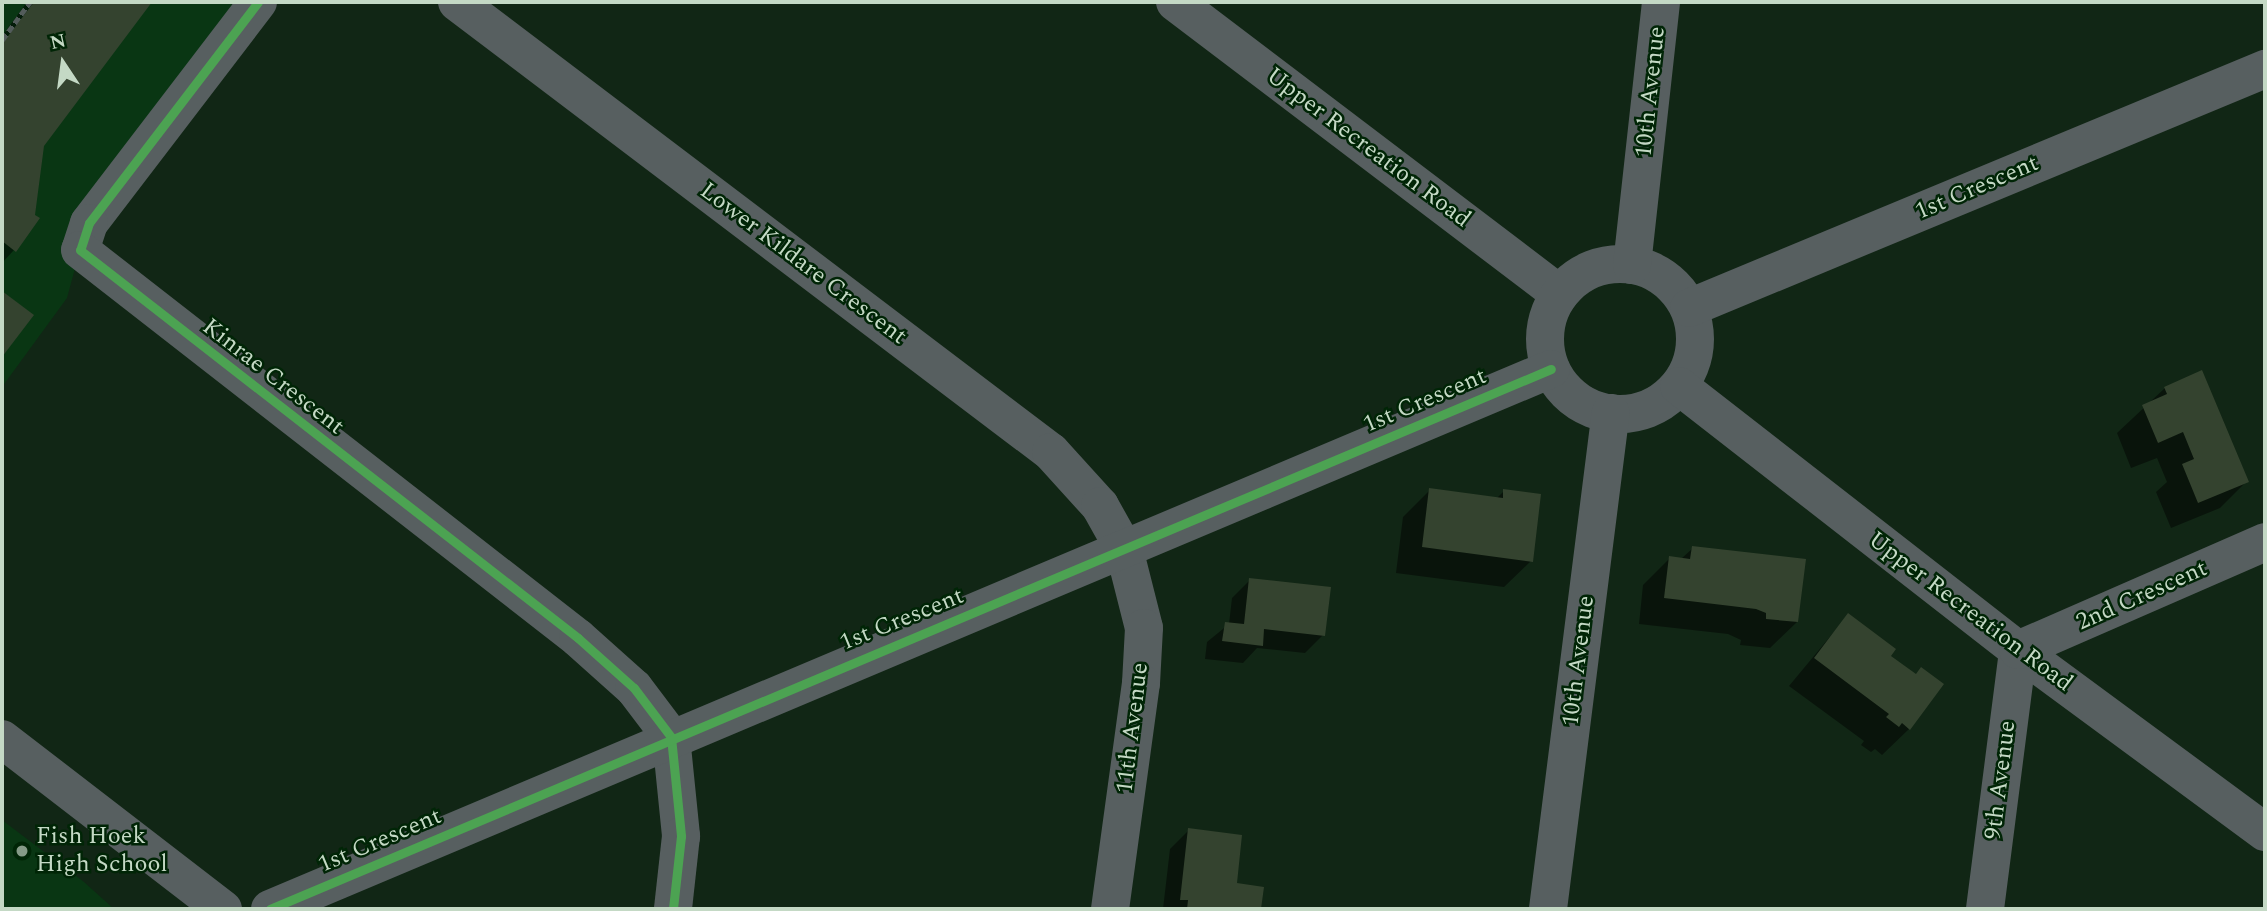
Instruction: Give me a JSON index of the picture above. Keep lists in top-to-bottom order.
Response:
{
  "streets": {
    "street": [
      "10th Avenue",
      "Upper Recreation Road",
      "1st Crescent",
      "Lower Kildare Crescent",
      "Kinrae Crescent",
      "2nd Crescent",
      "11th Avenue",
      "9th Avenue"
    ]
  },
  "crossings": [
    ["10th Avenue", "Upper Recreation Road"],
    ["10th Avenue", "1st Crescent"],
    ["Upper Recreation Road", "1st Crescent"],
    ["Upper Recreation Road", "2nd Crescent"],
    ["Upper Recreation Road", "9th Avenue"],
    ["1st Crescent", "Lower Kildare Crescent"],
    ["1st Crescent", "Kinrae Crescent"],
    ["1st Crescent", "11th Avenue"],
    ["Lower Kildare Crescent", "11th Avenue"],
    ["2nd Crescent", "9th Avenue"]
  ],
  "places": ["Fish Hoek High School"],
  "north": "top"
}
